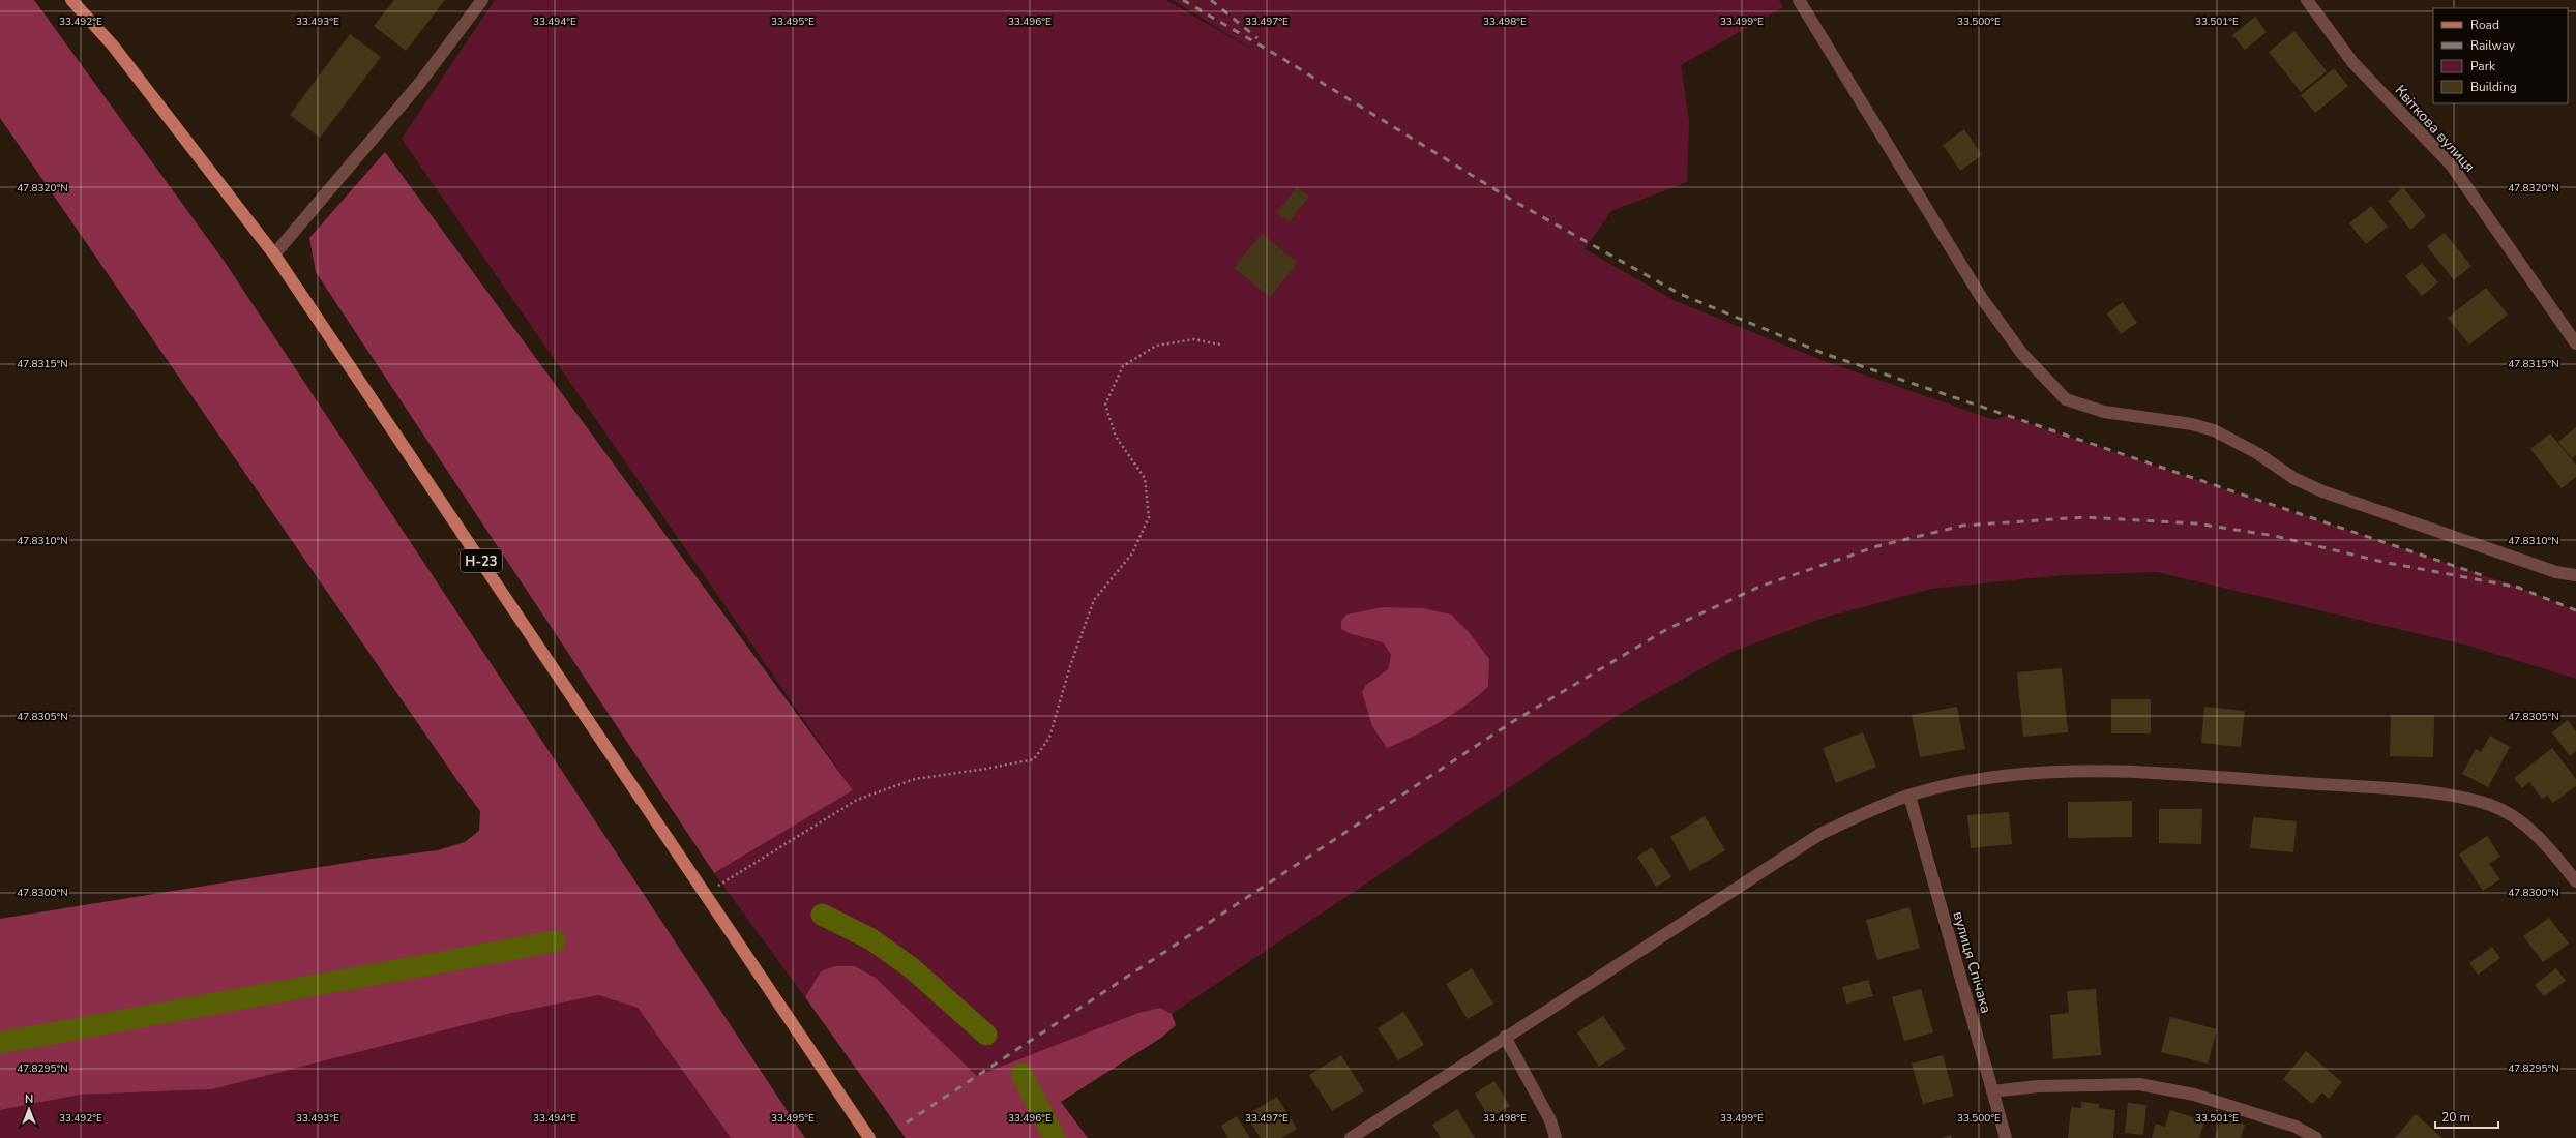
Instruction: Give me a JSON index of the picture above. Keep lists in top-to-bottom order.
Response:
{
  "streets": {
    "main road": ["Н-23"],
    "street": ["Квіткова вулиця", "вулиця Спічака"]
  },
  "legend": [
    "Road",
    "Railway",
    "Park",
    "Building"
  ],
  "scale_bar": "20 m",
  "north": "top",
  "coordinates": [
    "33.492°E",
    "33.493°E",
    "33.494°E",
    "33.495°E",
    "33.496°E",
    "33.497°E",
    "33.498°E",
    "33.499°E",
    "33.500°E",
    "33.501°E",
    "47.8320°N",
    "47.8315°N",
    "47.8310°N",
    "47.8305°N",
    "47.8300°N",
    "47.8295°N"
  ]
}
